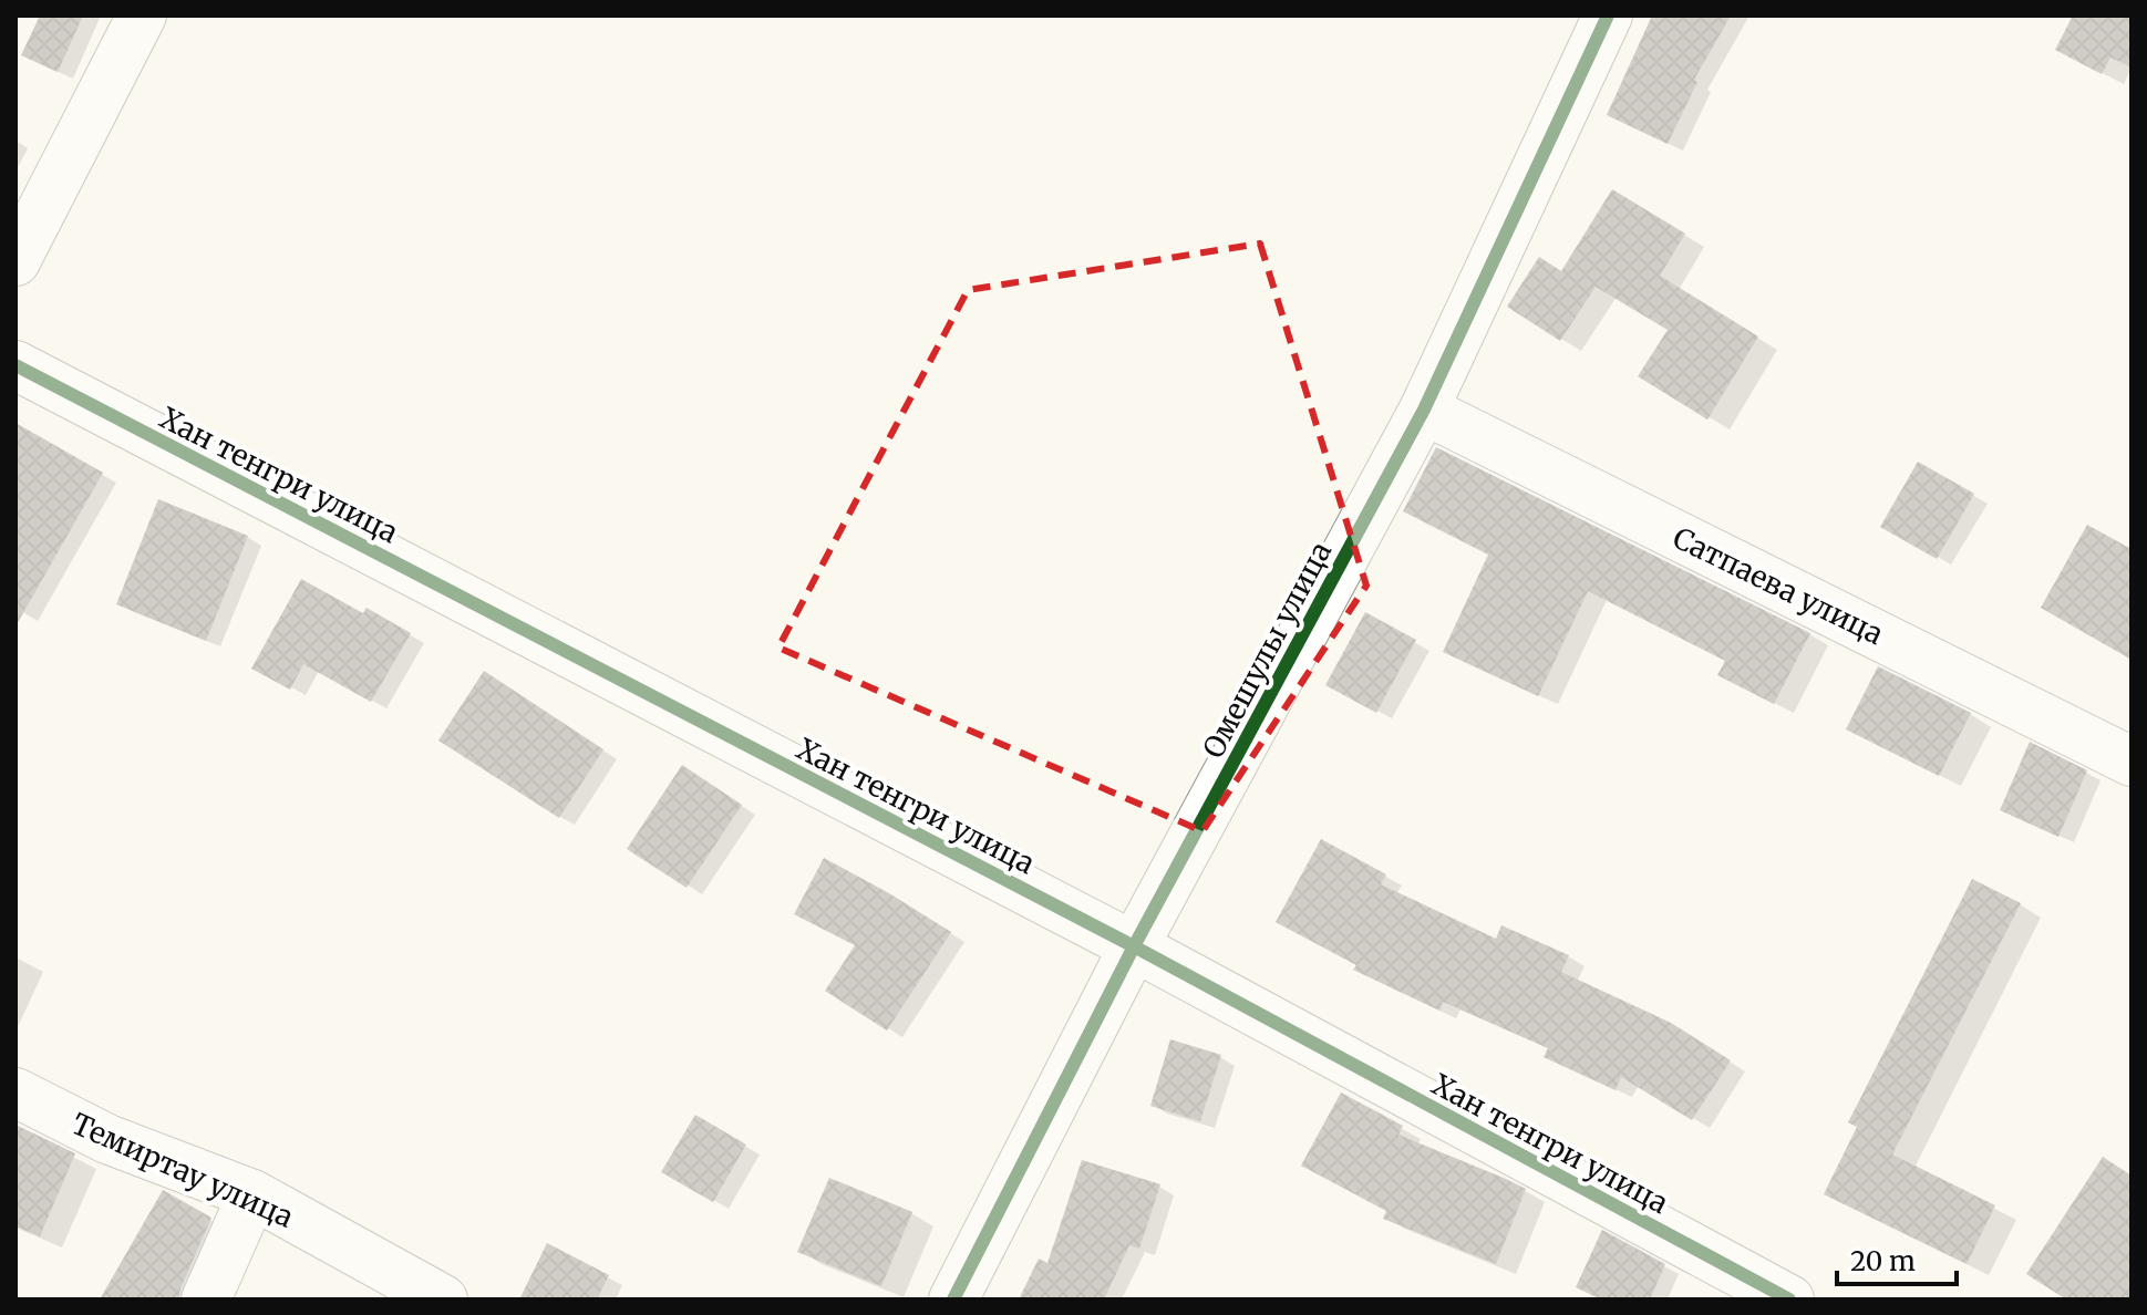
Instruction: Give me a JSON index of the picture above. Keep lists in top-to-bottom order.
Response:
{
  "streets": {
    "street": [
      "Хан тенгри улица",
      "Сатпаева улица",
      "Омешулы улица",
      "Темиртау улица"
    ]
  },
  "crossings": [
    ["Хан тенгри улица", "Омешулы улица"],
    ["Сатпаева улица", "Омешулы улица"]
  ],
  "scale_bar": "20 m"
}
